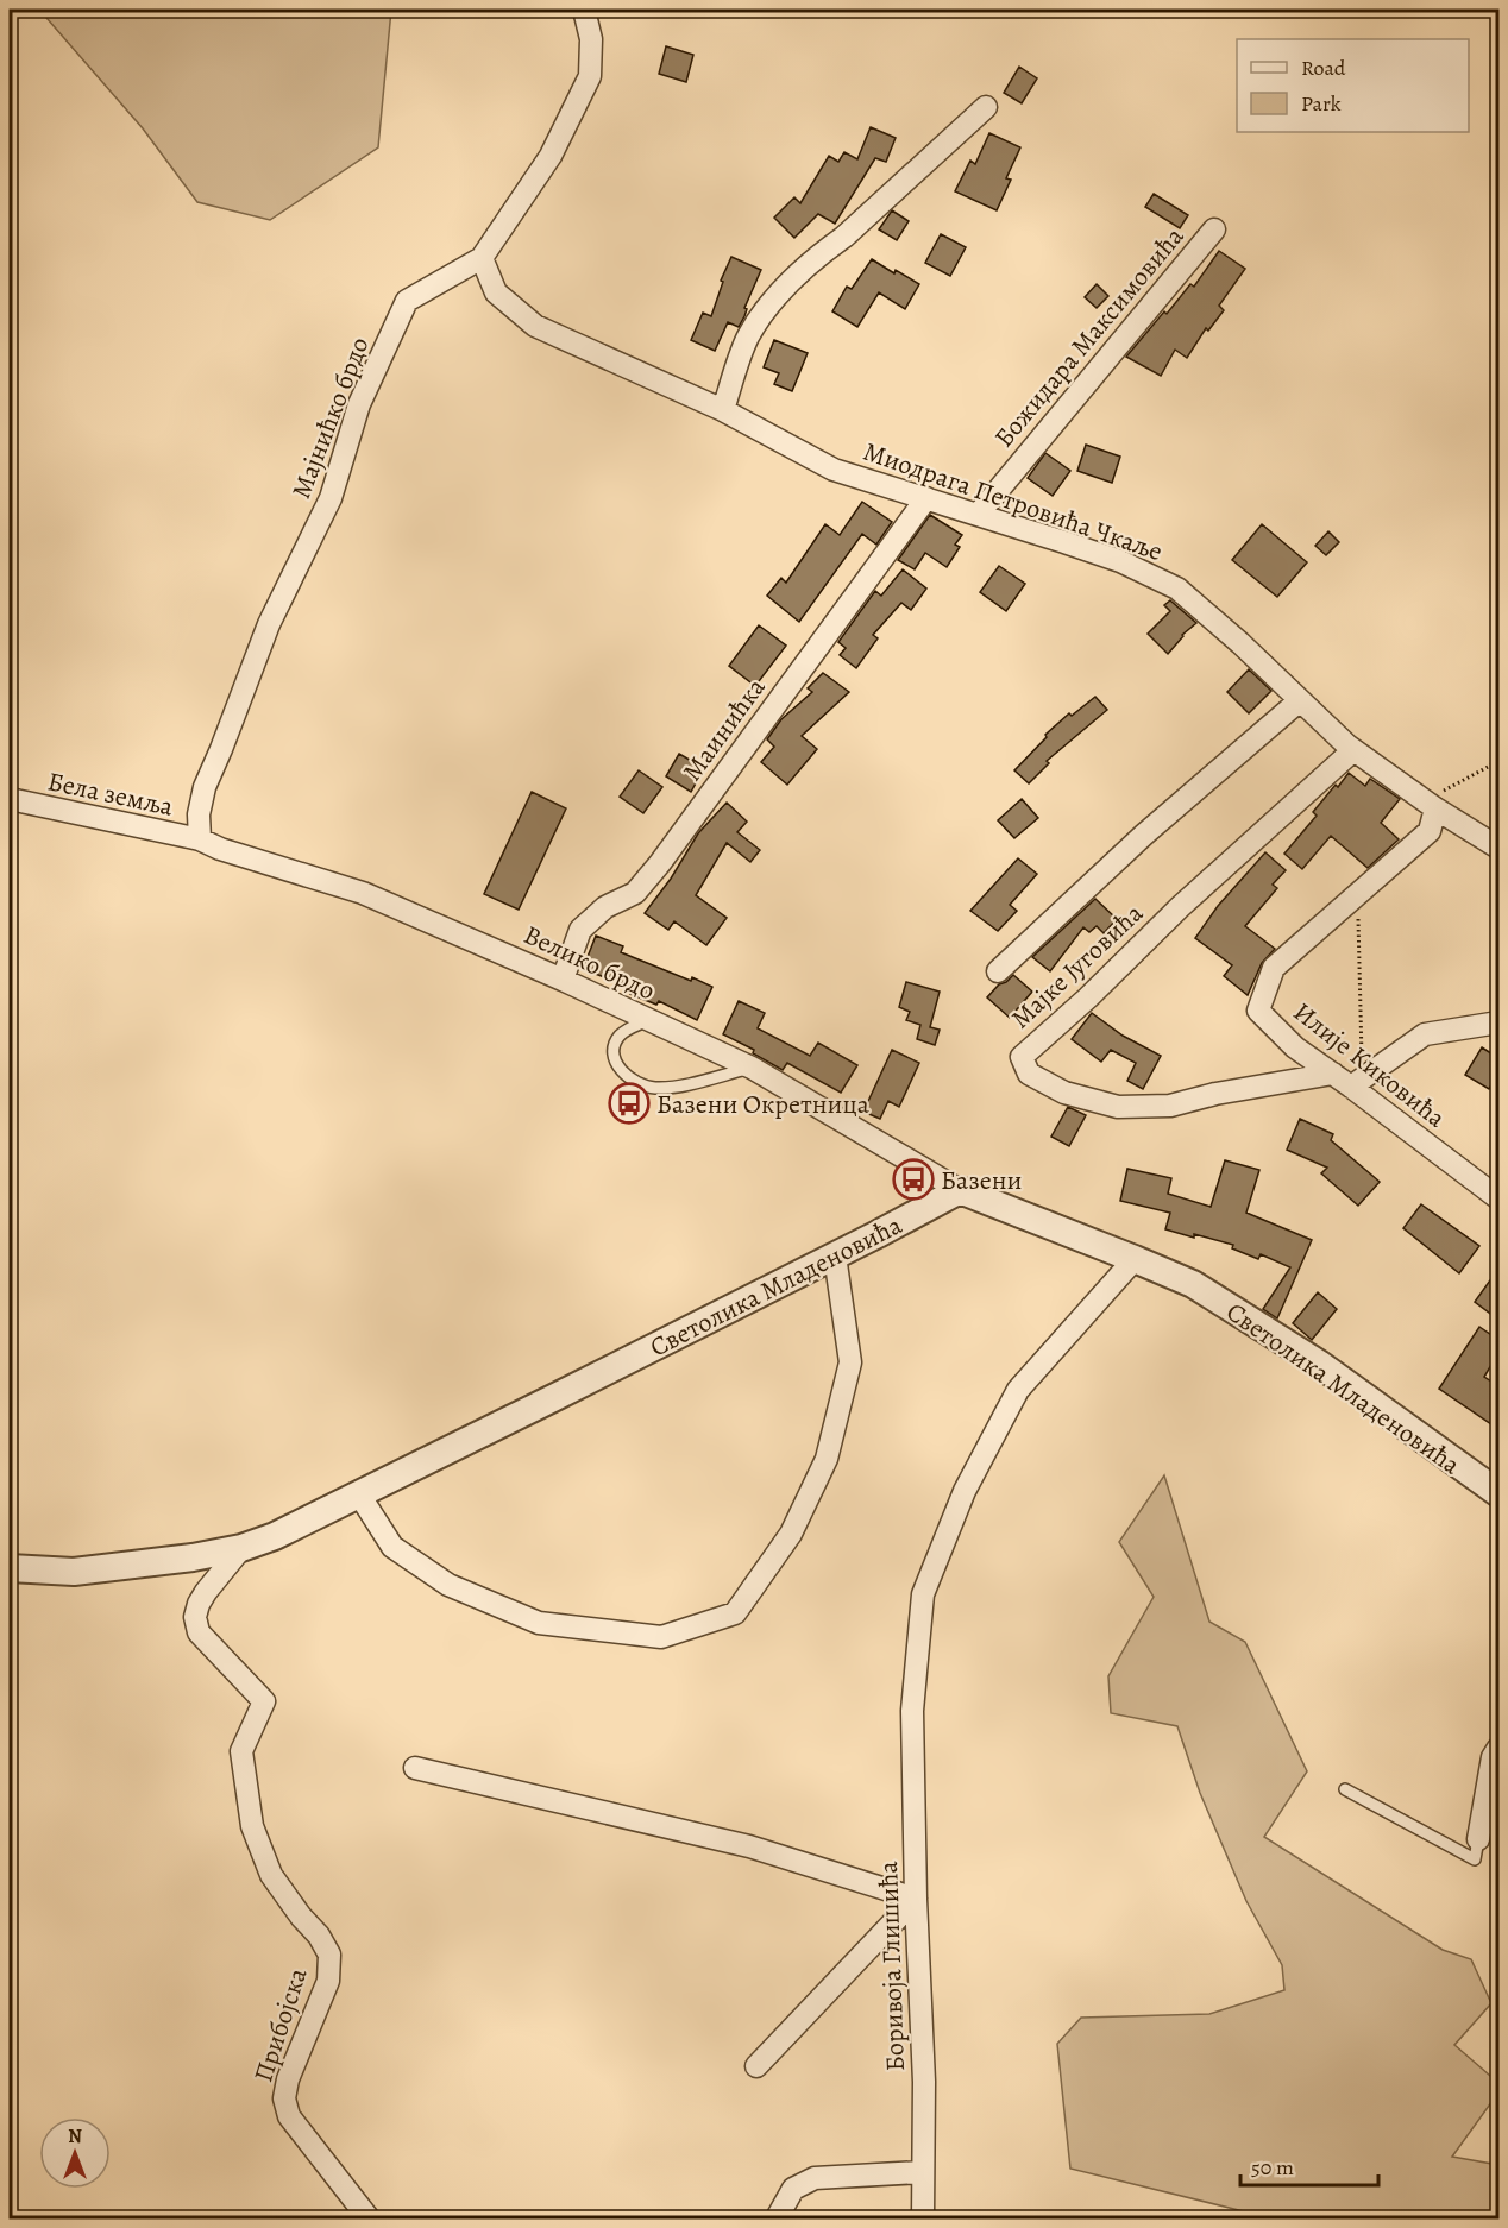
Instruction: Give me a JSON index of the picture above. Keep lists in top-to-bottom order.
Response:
{
  "streets": {
    "street": [
      "Божидара Максимовића",
      "Мајнићко брдо",
      "Миодрага Петровића Чкаље",
      "Маинићка",
      "Бела земља",
      "Велико брдо",
      "Мајке Југовића",
      "Илије Киковића",
      "Светолика Младеновића",
      "Боривоја Глишића",
      "Прибојска"
    ]
  },
  "crossings": [
    ["Божидара Максимовића", "Миодрага Петровића Чкаље"],
    ["Мајнићко брдо", "Миодрага Петровића Чкаље"],
    ["Мајнићко брдо", "Бела земља"],
    ["Мајнићко брдо", "Велико брдо"],
    ["Миодрага Петровића Чкаље", "Маинићка"],
    ["Миодрага Петровића Чкаље", "Мајке Југовића"],
    ["Миодрага Петровића Чкаље", "Илије Киковића"],
    ["Маинићка", "Велико брдо"],
    ["Бела земља", "Велико брдо"],
    ["Велико брдо", "Светолика Младеновића"],
    ["Мајке Југовића", "Илије Киковића"],
    ["Светолика Младеновића", "Боривоја Глишића"],
    ["Светолика Младеновића", "Прибојска"]
  ],
  "places": {
    "bus stop": ["Базени Окретница", "Базени"]
  },
  "legend": ["Road", "Park"],
  "scale_bar": "50 m",
  "north": "top"
}
